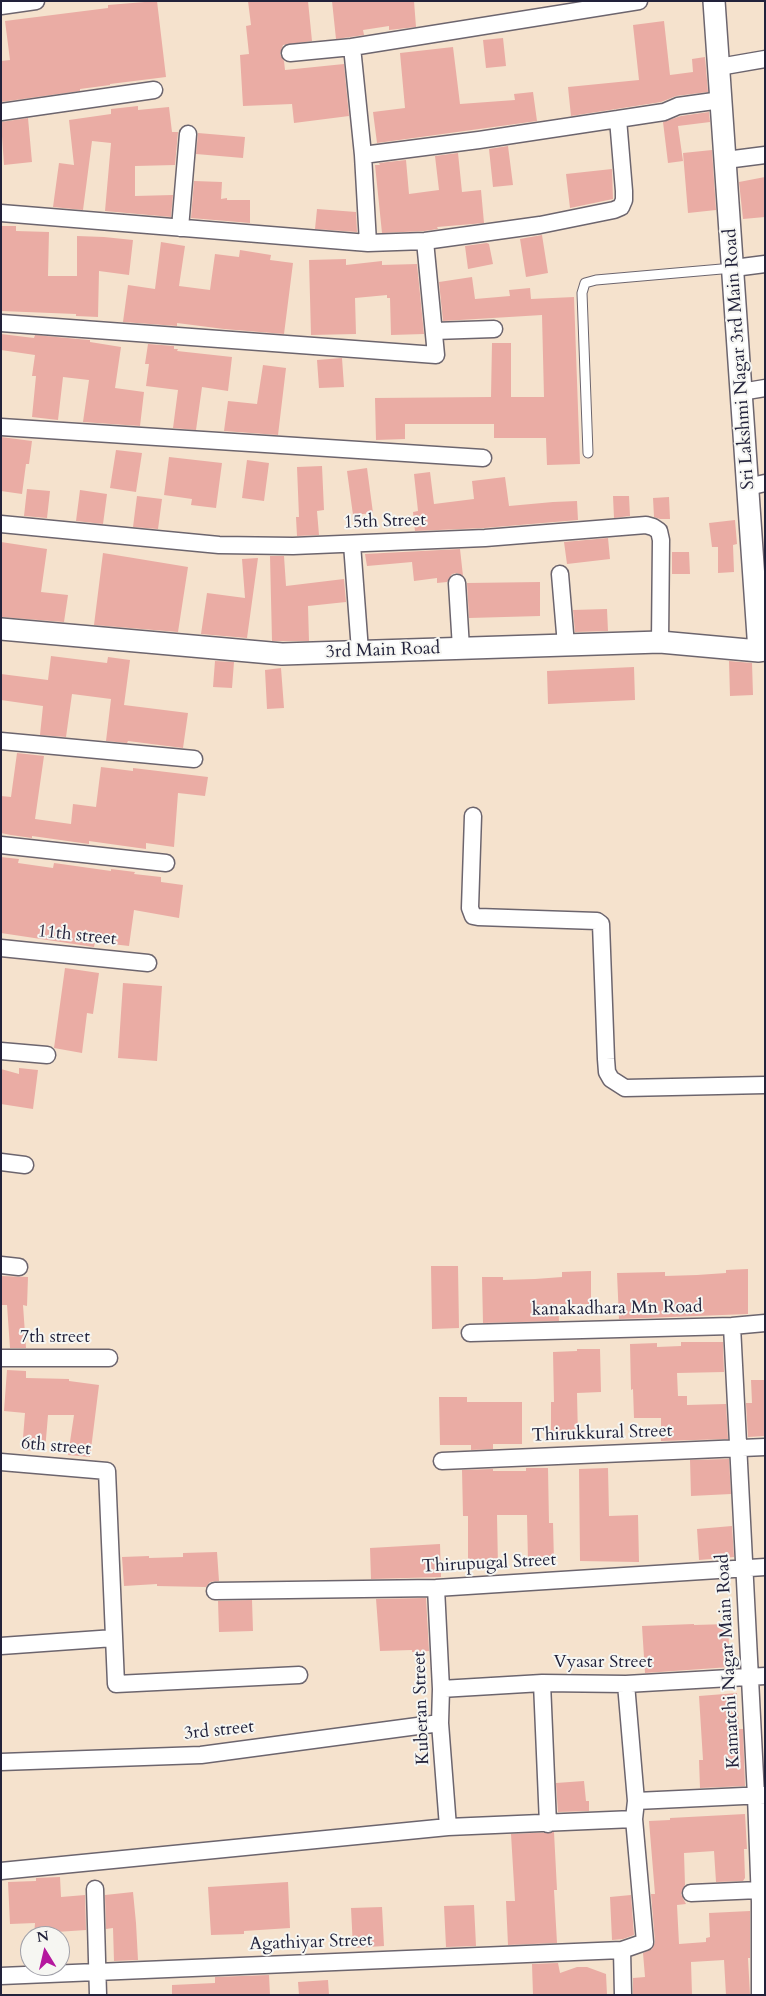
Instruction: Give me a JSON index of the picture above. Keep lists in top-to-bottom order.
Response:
{
  "streets": {
    "street": [
      "Sri Lakshmi Nagar 3rd Main Road",
      "15th Street",
      "3rd Main Road",
      "11th street",
      "kanakadhara Mn Road",
      "7th street",
      "Thirukkural Street",
      "6th street",
      "Thirupugal Street",
      "Kamatchi Nagar Main Road",
      "Vyasar Street",
      "Kuberan Street",
      "3rd street",
      "Agathiyar Street"
    ]
  },
  "crossings": [
    ["Sri Lakshmi Nagar 3rd Main Road", "3rd Main Road"],
    ["15th Street", "3rd Main Road"],
    ["kanakadhara Mn Road", "Kamatchi Nagar Main Road"],
    ["Thirukkural Street", "Kamatchi Nagar Main Road"],
    ["Thirupugal Street", "Kamatchi Nagar Main Road"],
    ["Thirupugal Street", "Kuberan Street"],
    ["Kamatchi Nagar Main Road", "Vyasar Street"],
    ["Vyasar Street", "Kuberan Street"],
    ["Kuberan Street", "3rd street"]
  ],
  "north": "top"
}
